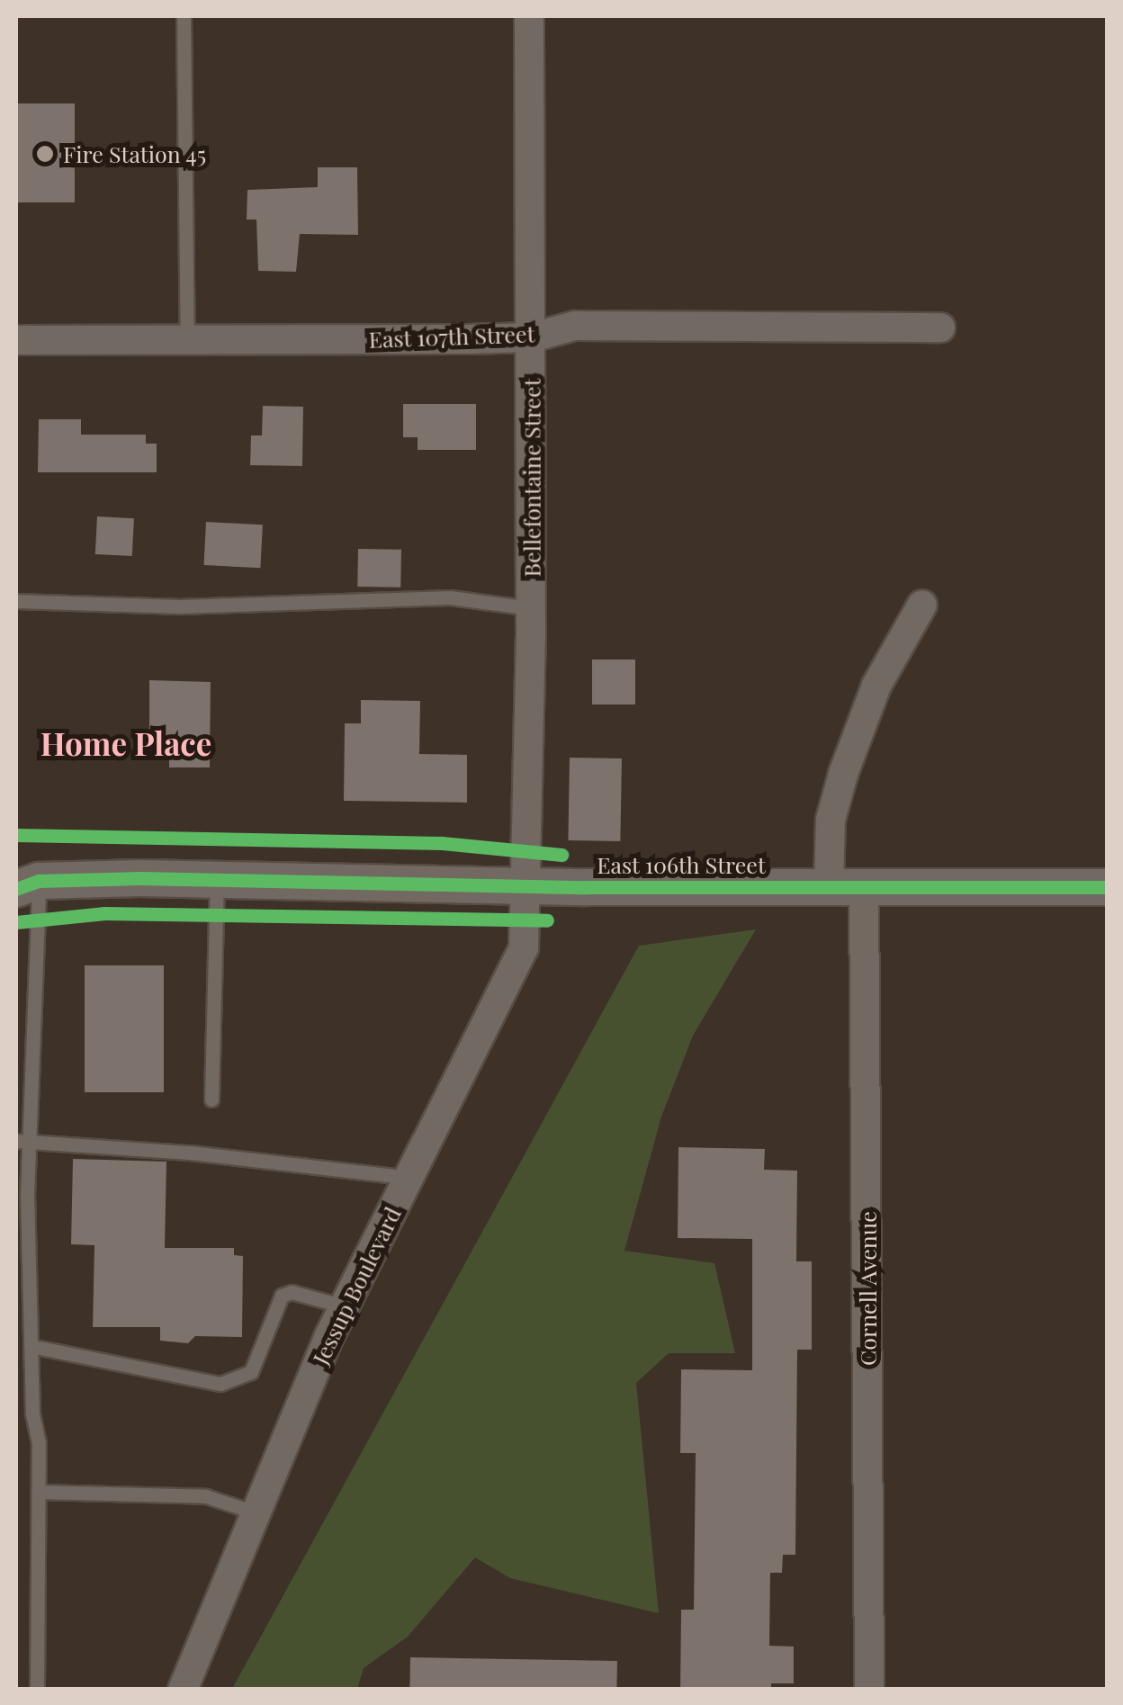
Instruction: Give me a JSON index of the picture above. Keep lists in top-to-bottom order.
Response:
{
  "streets": {
    "street": [
      "East 107th Street",
      "Bellefontaine Street",
      "East 106th Street",
      "Jessup Boulevard",
      "Cornell Avenue"
    ]
  },
  "crossings": [
    ["East 107th Street", "Bellefontaine Street"],
    ["Bellefontaine Street", "East 106th Street"],
    ["Bellefontaine Street", "Jessup Boulevard"],
    ["East 106th Street", "Jessup Boulevard"],
    ["East 106th Street", "Cornell Avenue"]
  ],
  "districts": ["Home Place"],
  "places": ["Fire Station 45"]
}
